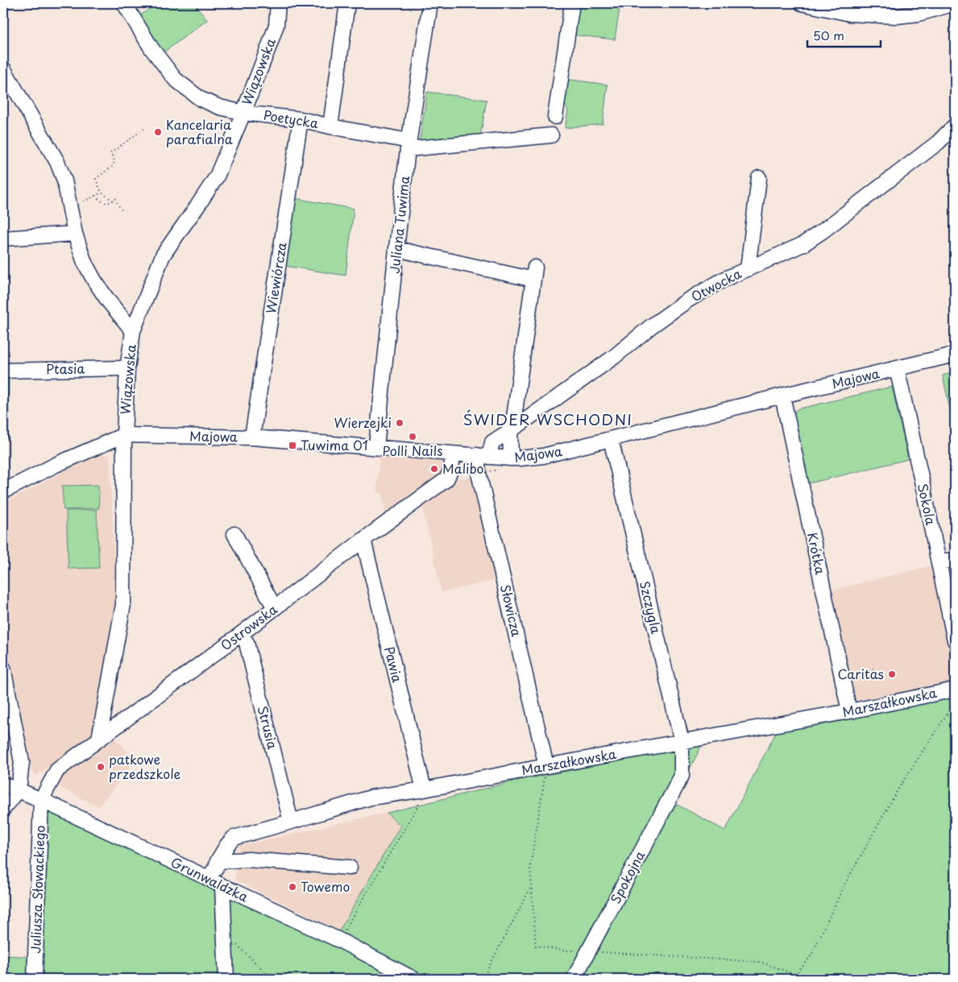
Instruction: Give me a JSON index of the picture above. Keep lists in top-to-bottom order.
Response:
{
  "streets": {
    "street": [
      "Wiązowska",
      "Poetycka",
      "Juliana Tuwima",
      "Wiewiórcza",
      "Otwocka",
      "Ptasia",
      "Majowa",
      "Sokola",
      "Krótka",
      "Szczygla",
      "Słowicza",
      "Ostrowska",
      "Pawia",
      "Marszałkowska",
      "Strusia",
      "Spokojna",
      "Grunwaldzka",
      "Juliusza Słowackiego"
    ]
  },
  "crossings": [
    ["Wiązowska", "Poetycka"],
    ["Wiązowska", "Ptasia"],
    ["Wiązowska", "Majowa"],
    ["Wiązowska", "Ostrowska"],
    ["Poetycka", "Juliana Tuwima"],
    ["Poetycka", "Wiewiórcza"],
    ["Juliana Tuwima", "Majowa"],
    ["Wiewiórcza", "Majowa"],
    ["Otwocka", "Majowa"],
    ["Otwocka", "Słowicza"],
    ["Majowa", "Sokola"],
    ["Majowa", "Krótka"],
    ["Majowa", "Szczygla"],
    ["Majowa", "Słowicza"],
    ["Majowa", "Ostrowska"],
    ["Krótka", "Marszałkowska"],
    ["Szczygla", "Marszałkowska"],
    ["Szczygla", "Spokojna"],
    ["Słowicza", "Marszałkowska"],
    ["Ostrowska", "Pawia"],
    ["Ostrowska", "Strusia"],
    ["Ostrowska", "Grunwaldzka"],
    ["Ostrowska", "Juliusza Słowackiego"],
    ["Pawia", "Marszałkowska"],
    ["Marszałkowska", "Strusia"],
    ["Marszałkowska", "Grunwaldzka"],
    ["Grunwaldzka", "Juliusza Słowackiego"]
  ],
  "districts": ["ŚWIDER WSCHODNI"],
  "places": {
    "other": [
      "Kancelaria parafialna",
      "Wierzejki",
      "Polli Nails",
      "Malibo",
      "Caritas",
      "patkowe przedszkole",
      "Towemo"
    ],
    "transit": ["Tuwima 01"]
  },
  "scale_bar": "50 m"
}
